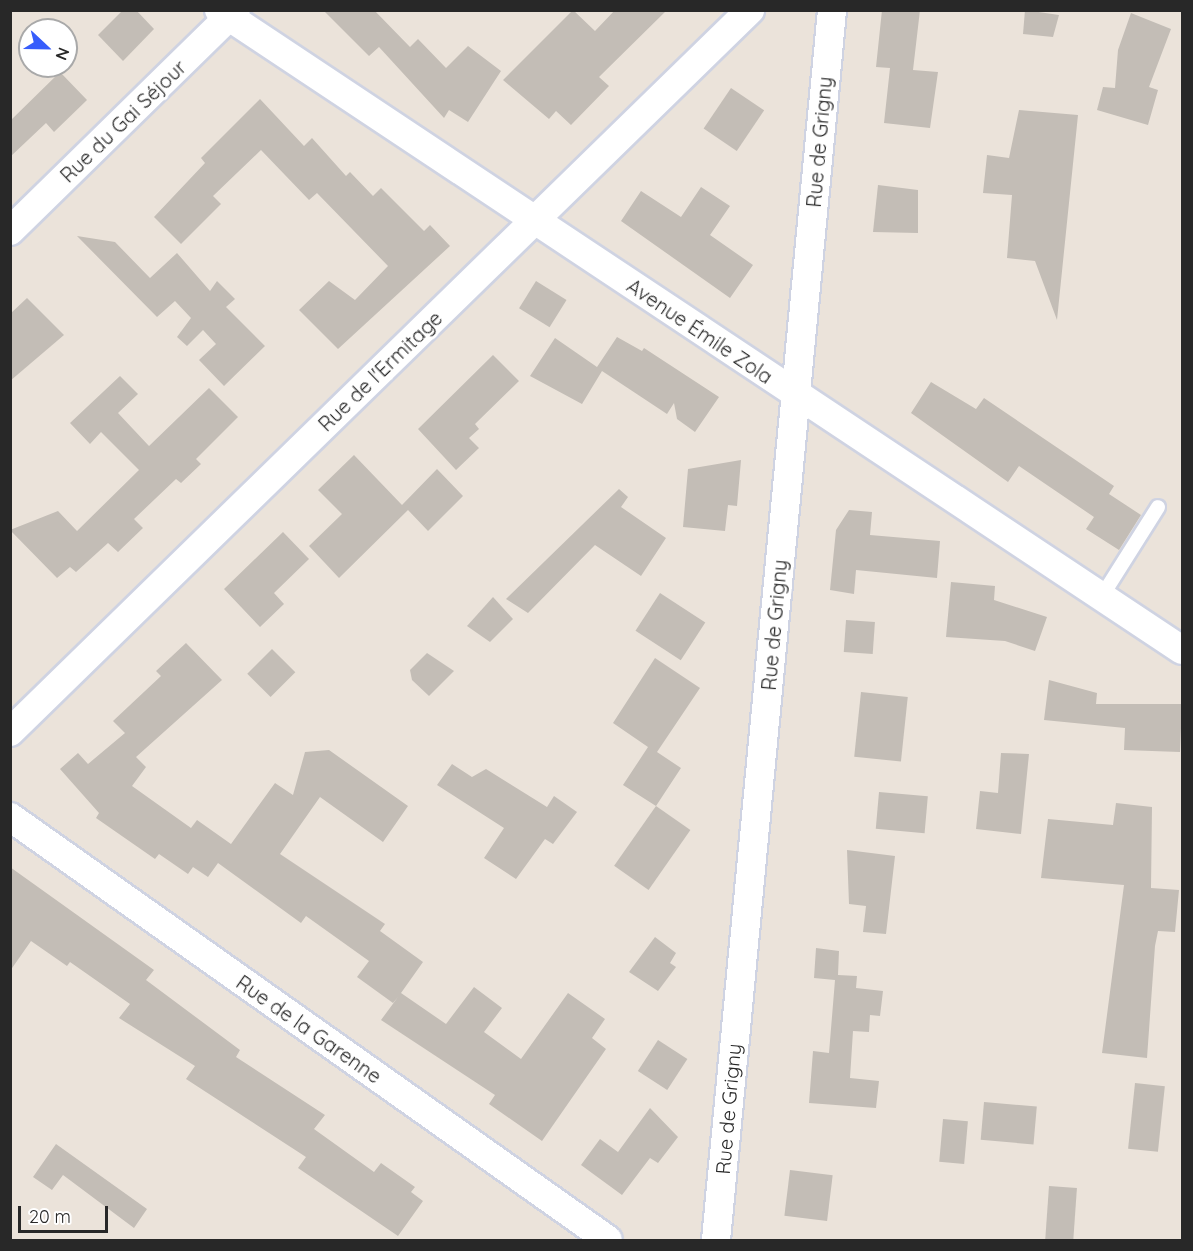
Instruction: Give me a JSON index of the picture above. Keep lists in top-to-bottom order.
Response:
{
  "streets": {
    "street": [
      "Rue du Gai Séjour",
      "Rue de Grigny",
      "Avenue Émile Zola",
      "Rue de l'Ermitage",
      "Rue de la Garenne"
    ]
  },
  "crossings": [
    ["Rue du Gai Séjour", "Avenue Émile Zola"],
    ["Rue de Grigny", "Avenue Émile Zola"],
    ["Avenue Émile Zola", "Rue de l'Ermitage"]
  ],
  "scale_bar": "20 m",
  "north": "right"
}
